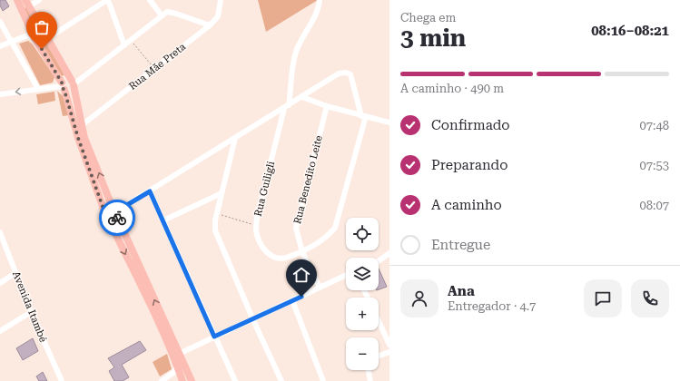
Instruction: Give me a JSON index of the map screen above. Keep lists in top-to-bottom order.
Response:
{
  "streets": {
    "street": [
      "Rua Mãe Preta",
      "Rua Benedito Leite",
      "Rua Guiligli",
      "Avenida Itambé"
    ]
  },
  "crossings": [
    ["Rua Benedito Leite", "Rua Guiligli"]
  ],
  "page": {
    "heading": ["3 min", "Chega em", "08:16–08:21"],
    "panel": ["Ana", "Entregador · 4.7"],
    "bar": "A caminho · 490 m",
    "list": [
      ["Confirmado", "07:48"],
      ["Preparando", "07:53"],
      ["A caminho", "08:07"],
      "Entregue"
    ],
    "map_buttons": ["+", "−"]
  }
}
